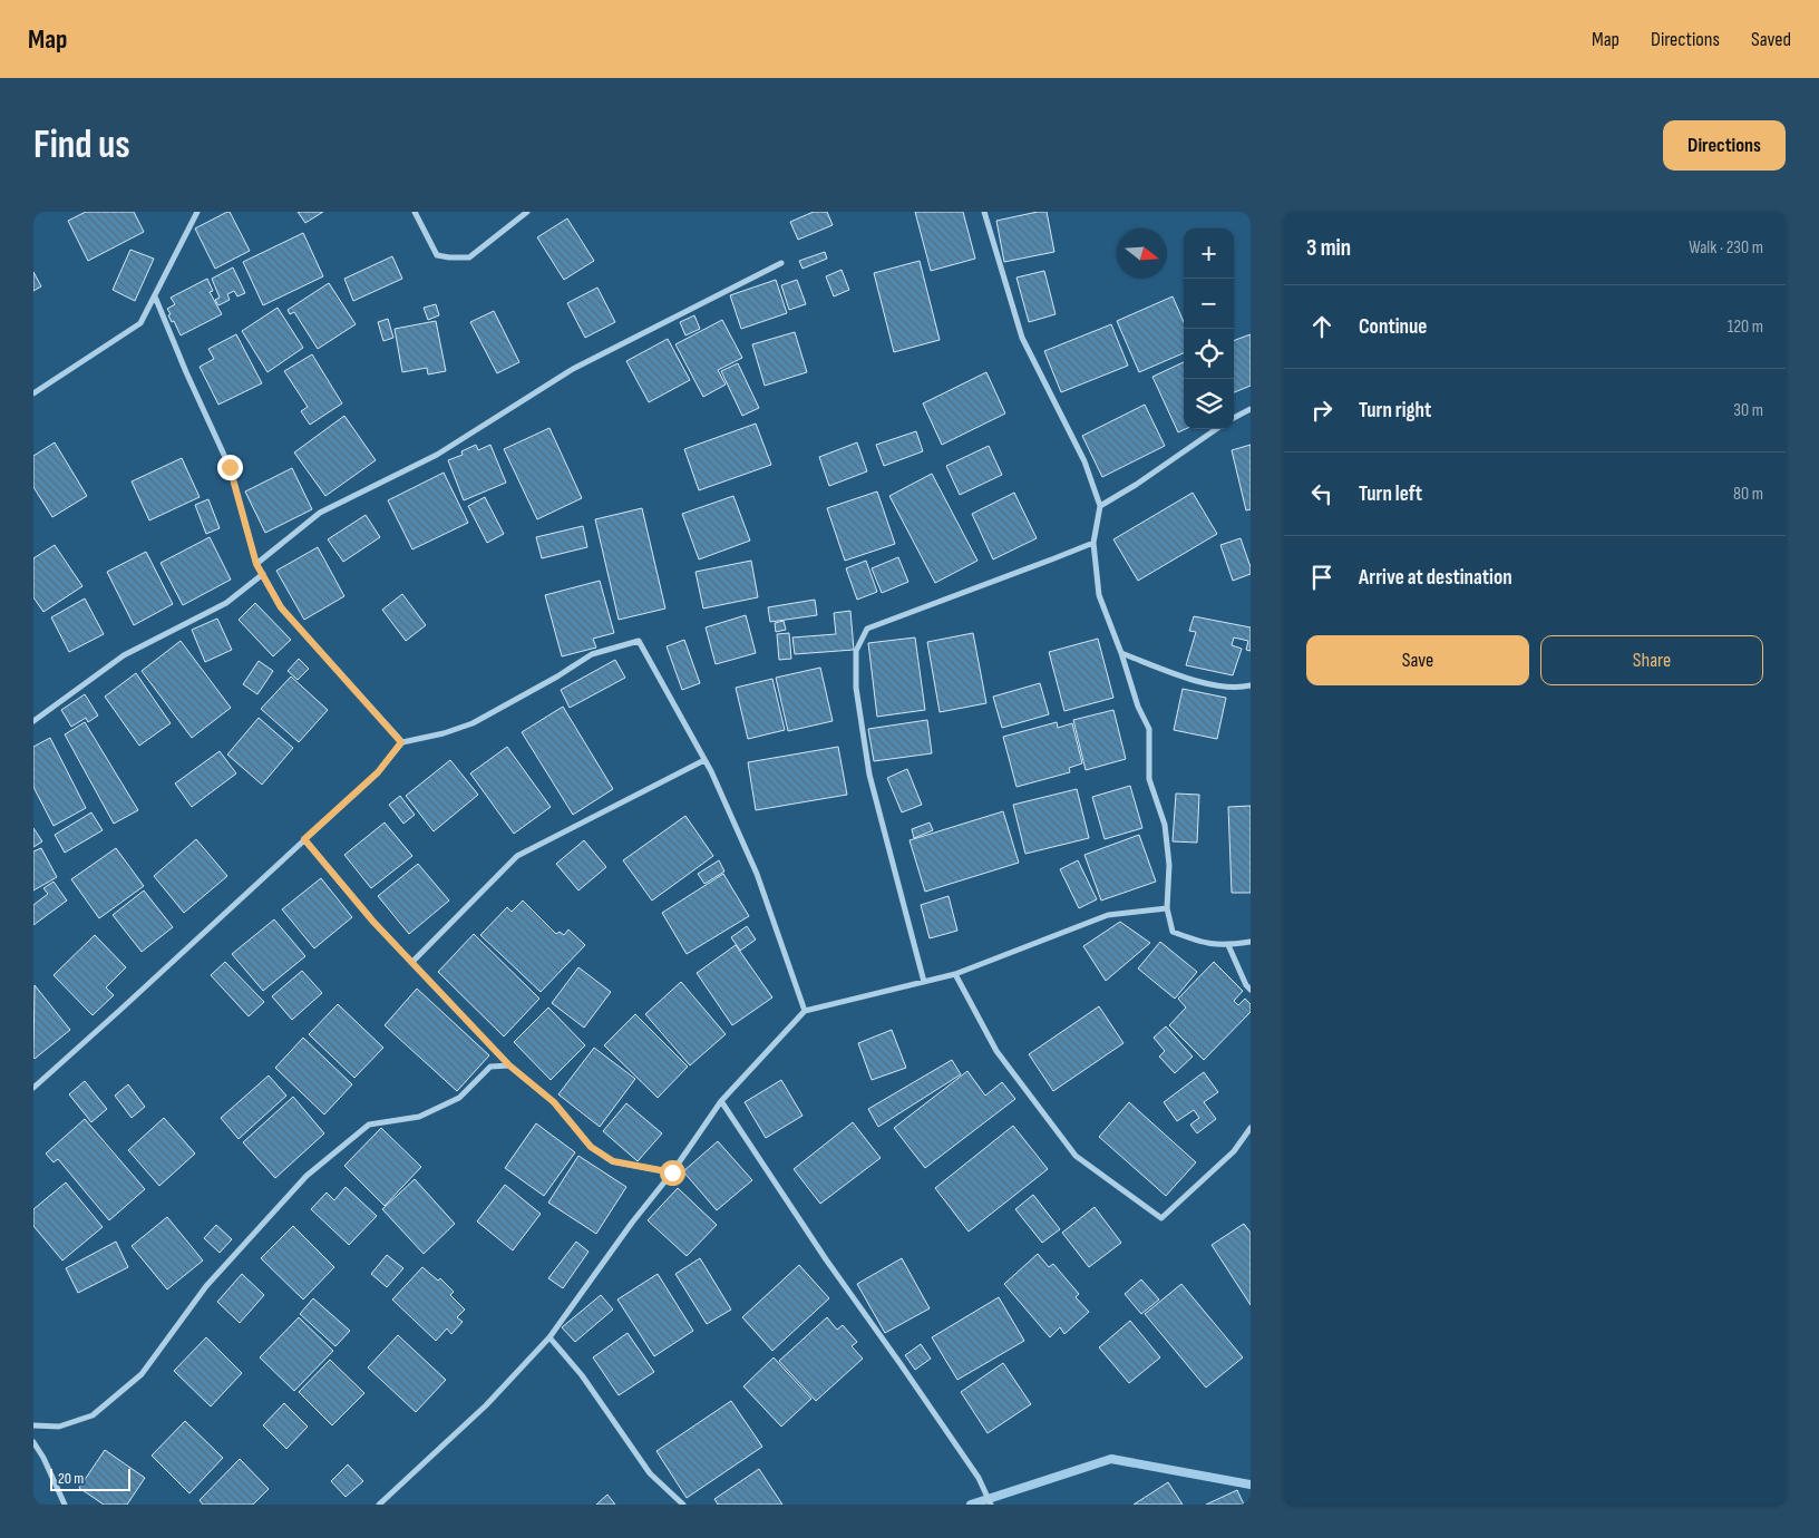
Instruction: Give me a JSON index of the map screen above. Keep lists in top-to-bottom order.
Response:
{
  "scale_bar": "20 m",
  "north": "right",
  "page": {
    "header": "Map",
    "nav": ["Map", "Directions", "Saved"],
    "buttons": [
      "Directions",
      ["Save", "Share"]
    ],
    "title": "Find us",
    "heading": ["3 min", "Walk · 230 m"],
    "map_buttons": ["+", "−"],
    "list": [
      ["Continue", "120 m"],
      ["Turn right", "30 m"],
      ["Turn left", "80 m"],
      "Arrive at destination"
    ],
    "scale": "20 m"
  }
}
